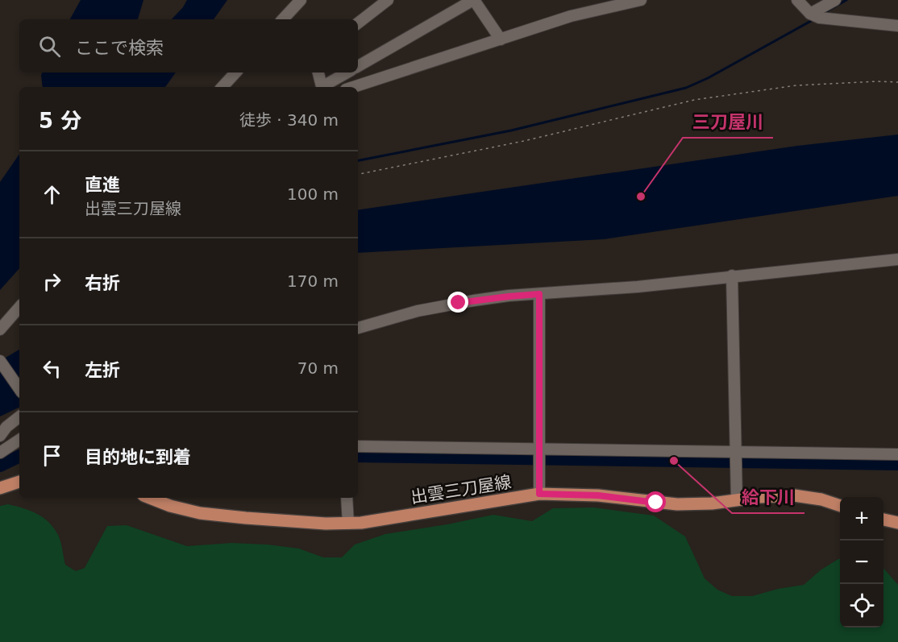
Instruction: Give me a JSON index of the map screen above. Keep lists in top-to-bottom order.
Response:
{
  "streets": {
    "main road": ["出雲三刀屋線"]
  },
  "places": ["三刀屋川", "給下川"],
  "page": {
    "search": "ここで検索",
    "heading": ["5 分", "徒歩 · 340 m"],
    "list": [
      ["直進", "出雲三刀屋線", "100 m"],
      ["右折", "170 m"],
      ["左折", "70 m"],
      "目的地に到着"
    ],
    "map_buttons": ["+", "−"]
  }
}
